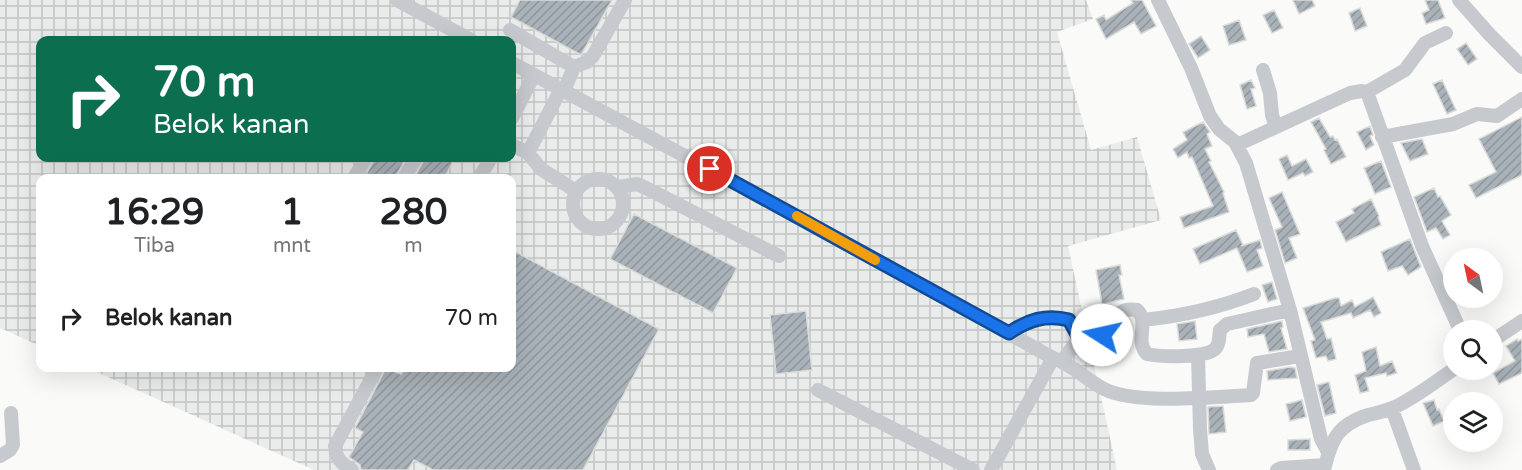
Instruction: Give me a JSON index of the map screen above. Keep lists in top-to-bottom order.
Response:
{
  "north": "top left",
  "page": {
    "turn": ["70 m", "Belok kanan"],
    "eta": [
      "16:29",
      "Tiba",
      "1",
      "mnt",
      "280",
      "m"
    ],
    "list": [
      {
        "name": "Belok kanan",
        "value": "70 m"
      }
    ]
  }
}
